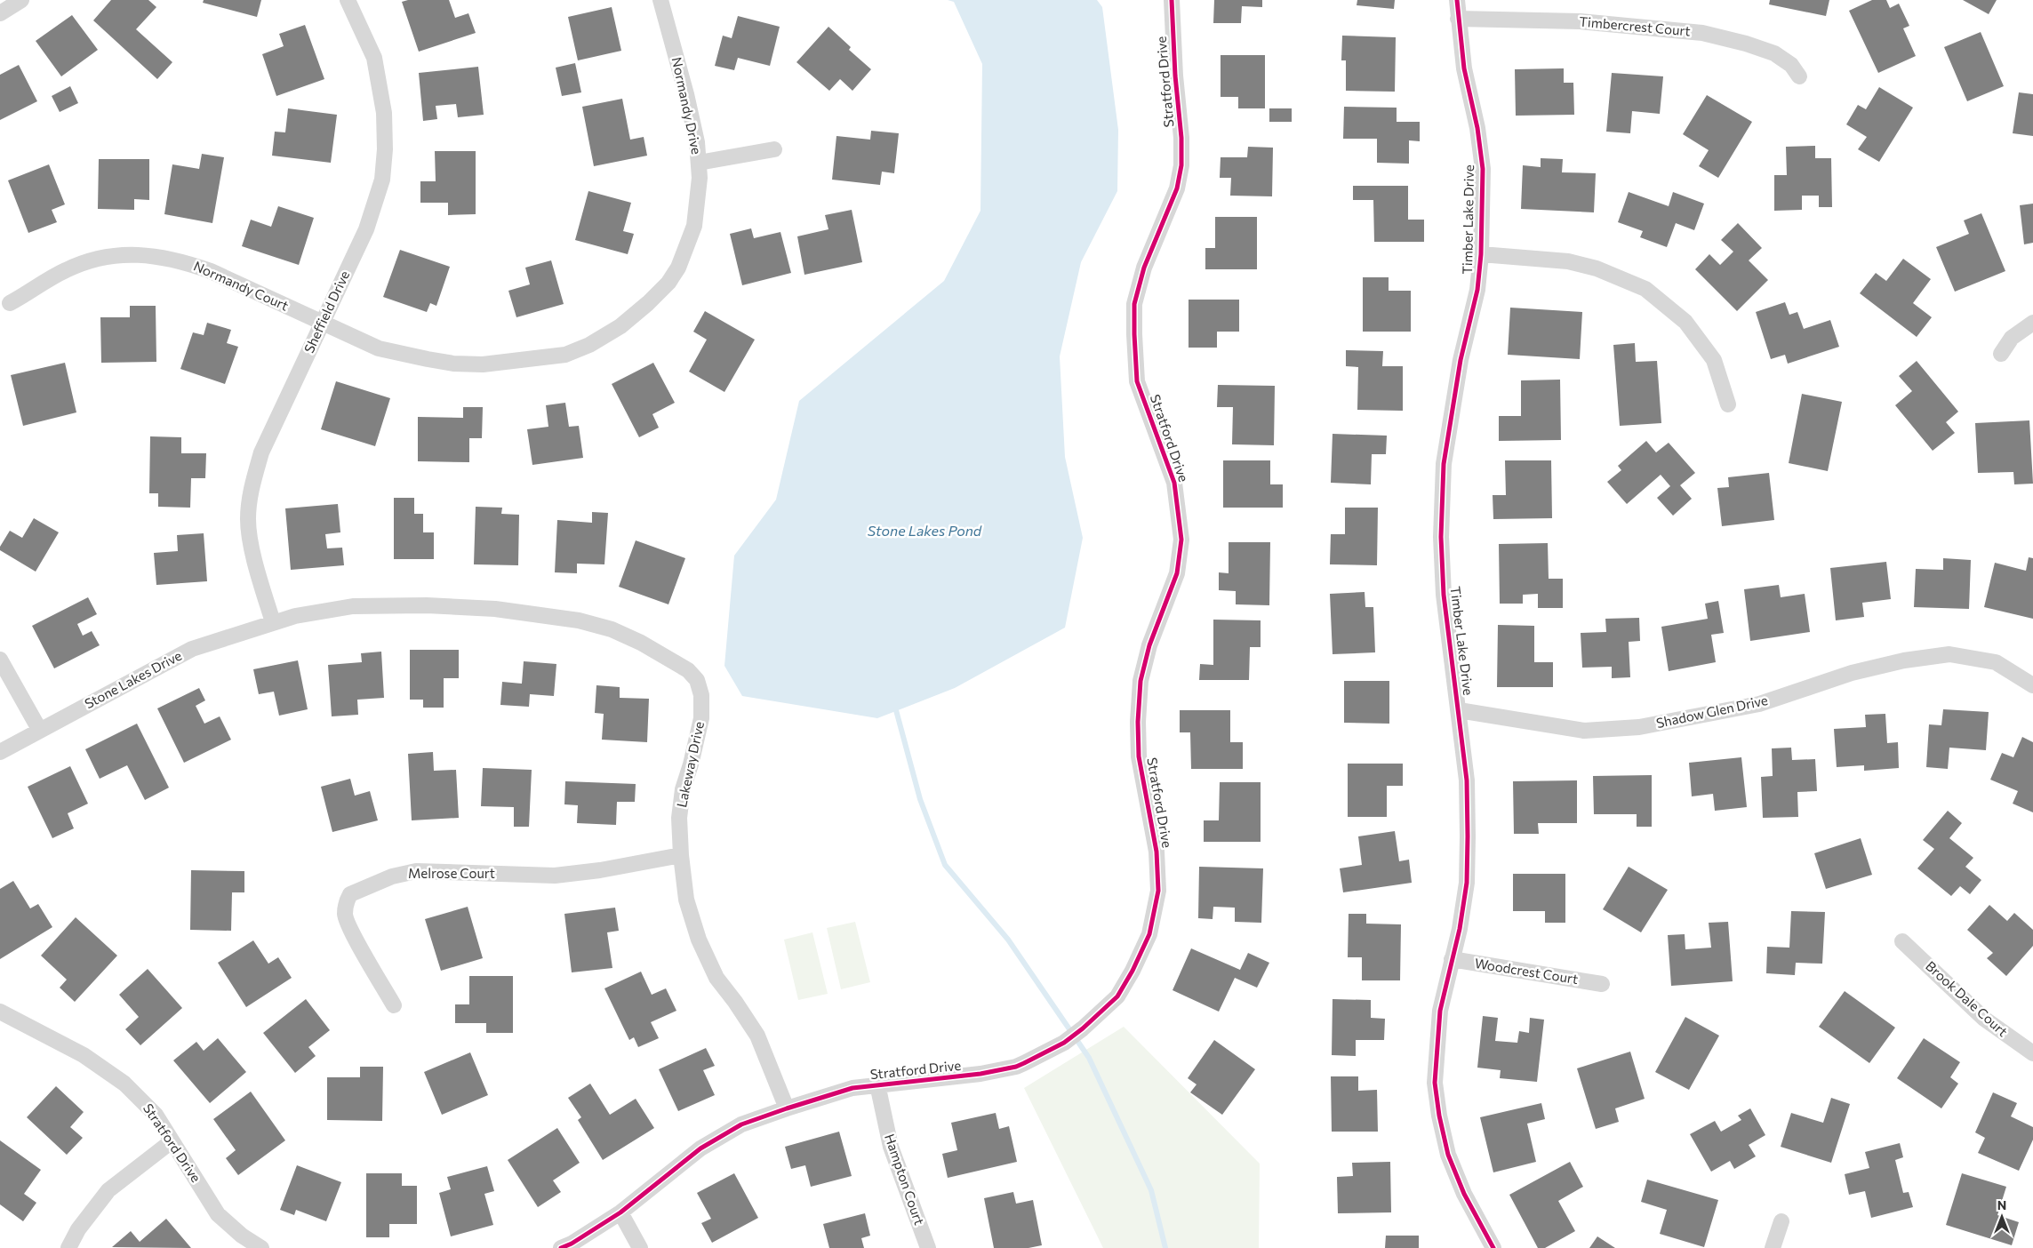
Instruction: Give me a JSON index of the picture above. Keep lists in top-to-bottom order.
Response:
{
  "streets": {
    "street": [
      "Timbercrest Court",
      "Stratford Drive",
      "Normandy Drive",
      "Timber Lake Drive",
      "Normandy Court",
      "Sheffield Drive",
      "Stone Lakes Drive",
      "Shadow Glen Drive",
      "Lakeway Drive",
      "Melrose Court",
      "Woodcrest Court",
      "Brook Dale Court",
      "Hampton Court"
    ]
  },
  "crossings": [
    ["Timbercrest Court", "Timber Lake Drive"],
    ["Stratford Drive", "Lakeway Drive"],
    ["Stratford Drive", "Hampton Court"],
    ["Normandy Drive", "Normandy Court"],
    ["Normandy Drive", "Sheffield Drive"],
    ["Timber Lake Drive", "Shadow Glen Drive"],
    ["Timber Lake Drive", "Woodcrest Court"],
    ["Normandy Court", "Sheffield Drive"],
    ["Sheffield Drive", "Stone Lakes Drive"],
    ["Sheffield Drive", "Lakeway Drive"],
    ["Stone Lakes Drive", "Lakeway Drive"],
    ["Lakeway Drive", "Melrose Court"]
  ],
  "water": ["Stone Lakes Pond"],
  "north": "top"
}
